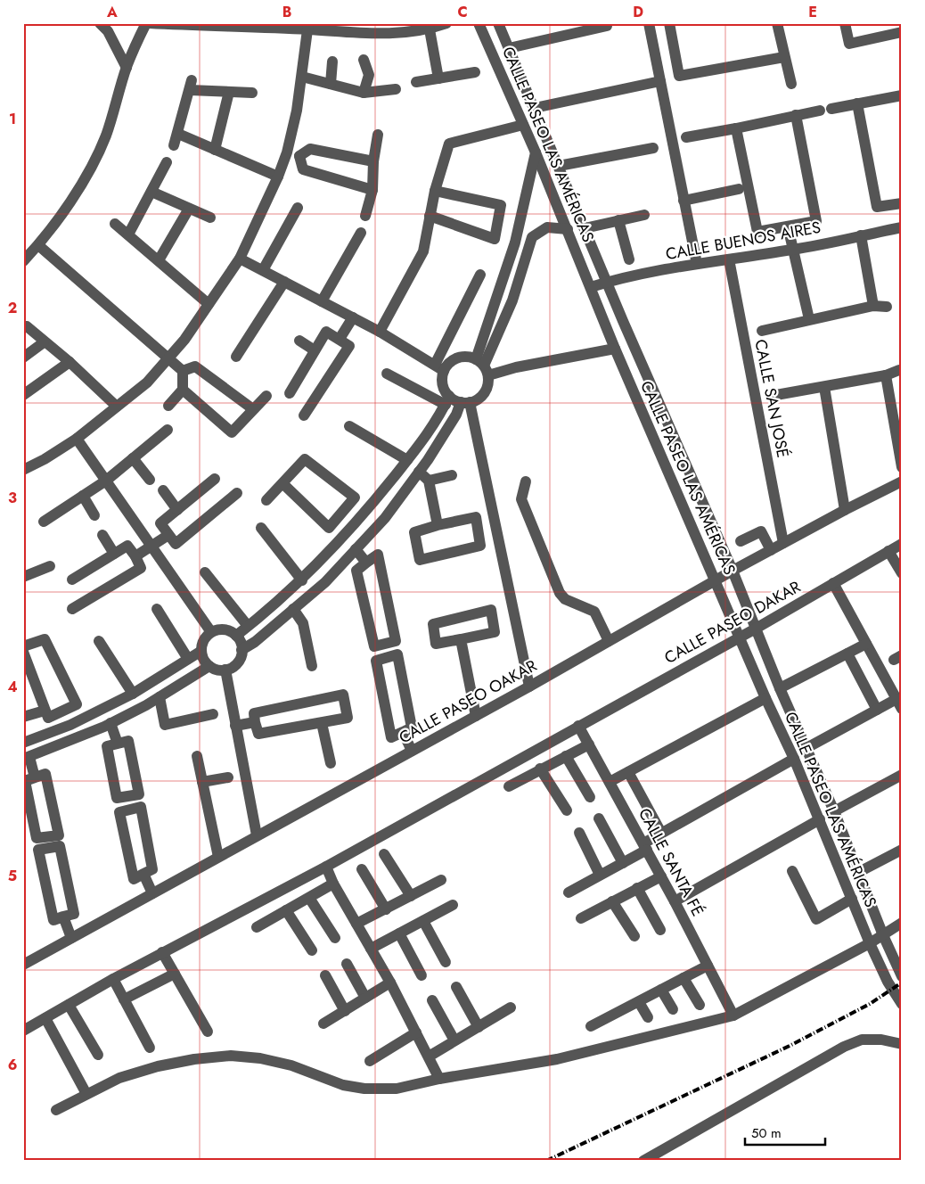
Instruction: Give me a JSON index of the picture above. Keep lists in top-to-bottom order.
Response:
{
  "streets": {
    "street": [
      "CALLE PASEO LAS AMÉRICAS",
      "CALLE BUENOS AIRES",
      "CALLE SAN JOSÉ",
      "CALLE PASEO DAKAR",
      "CALLE PASEO OAKAR",
      "CALLE SANTA FÉ"
    ]
  },
  "crossings": [
    ["CALLE PASEO LAS AMÉRICAS", "CALLE BUENOS AIRES"],
    ["CALLE PASEO LAS AMÉRICAS", "CALLE PASEO DAKAR"],
    ["CALLE PASEO LAS AMÉRICAS", "CALLE PASEO OAKAR"],
    ["CALLE BUENOS AIRES", "CALLE SAN JOSÉ"],
    ["CALLE PASEO DAKAR", "CALLE SANTA FÉ"]
  ],
  "scale_bar": "50 m",
  "grid": {
    "columns": [
      "A",
      "B",
      "C",
      "D",
      "E"
    ],
    "rows": [
      "1",
      "2",
      "3",
      "4",
      "5",
      "6"
    ]
  }
}
